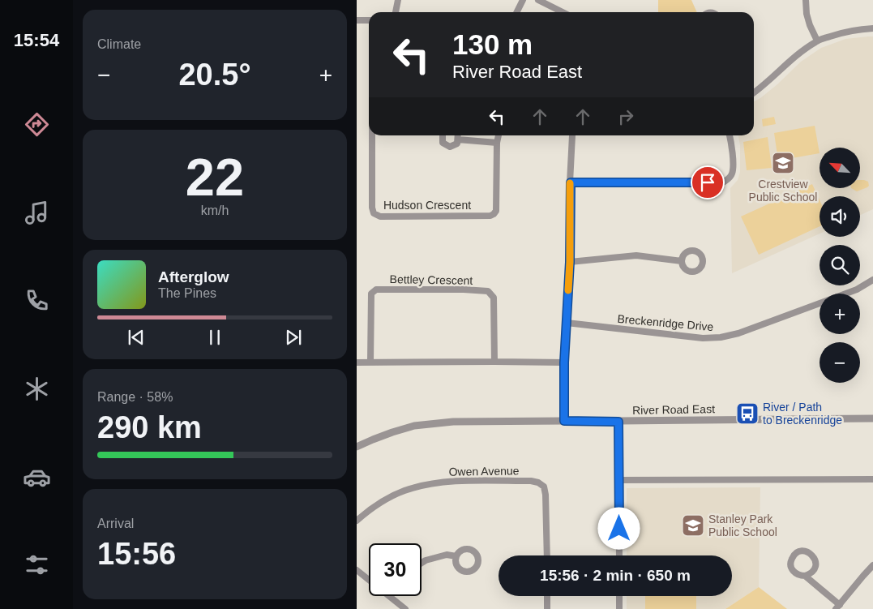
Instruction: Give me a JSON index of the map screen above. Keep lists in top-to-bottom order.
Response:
{
  "streets": {
    "street": [
      "Hudson Crescent",
      "Bettley Crescent",
      "Breckenridge Drive",
      "River Road East",
      "Owen Avenue"
    ]
  },
  "places": {
    "school or university": ["Crestview Public School", "Stanley Park Public School"],
    "bus stop": ["River / Path to Breckenridge"]
  },
  "north": "top left",
  "page": {
    "tabs": "15:54",
    "tile": [
      "Climate",
      ["22", "km/h"],
      ["Range · 58%", "290 km"],
      ["Arrival", "15:56"]
    ],
    "turn": ["130 m", "River Road East"],
    "heat": ["−", "20.5°", "+"],
    "map_buttons": ["+", "−"],
    "song": ["Afterglow", "The Pines"],
    "limit": "30",
    "trip": "15:56 · 2 min · 650 m"
  }
}
